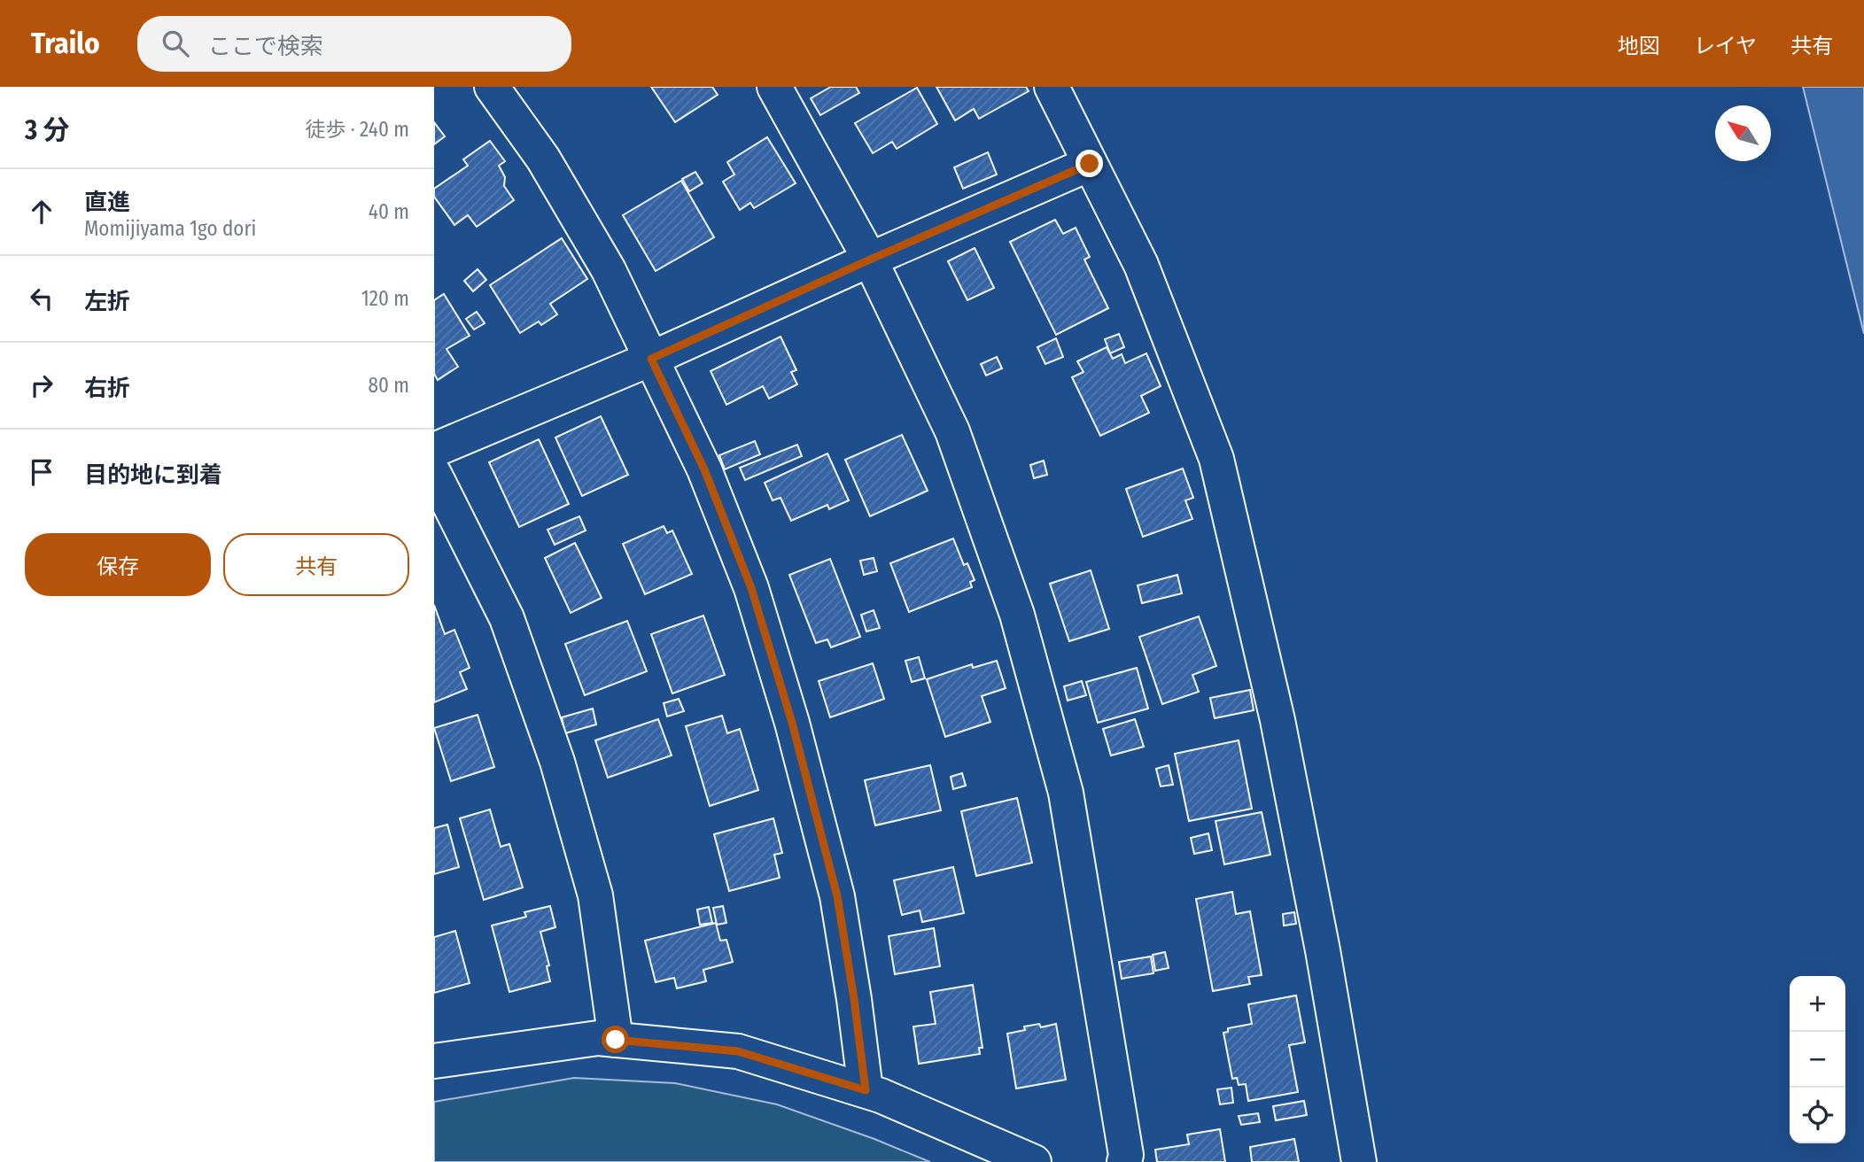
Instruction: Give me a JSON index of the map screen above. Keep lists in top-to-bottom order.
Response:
{
  "north": "top left",
  "page": {
    "header": "Trailo",
    "search": "ここで検索",
    "nav": ["地図", "レイヤ", "共有"],
    "heading": ["3 分", "徒歩 · 240 m"],
    "list": [
      ["直進", "Momijiyama 1go dori", "40 m"],
      ["左折", "120 m"],
      ["右折", "80 m"],
      "目的地に到着"
    ],
    "buttons": ["保存", "共有"],
    "map_buttons": ["+", "−"]
  }
}
